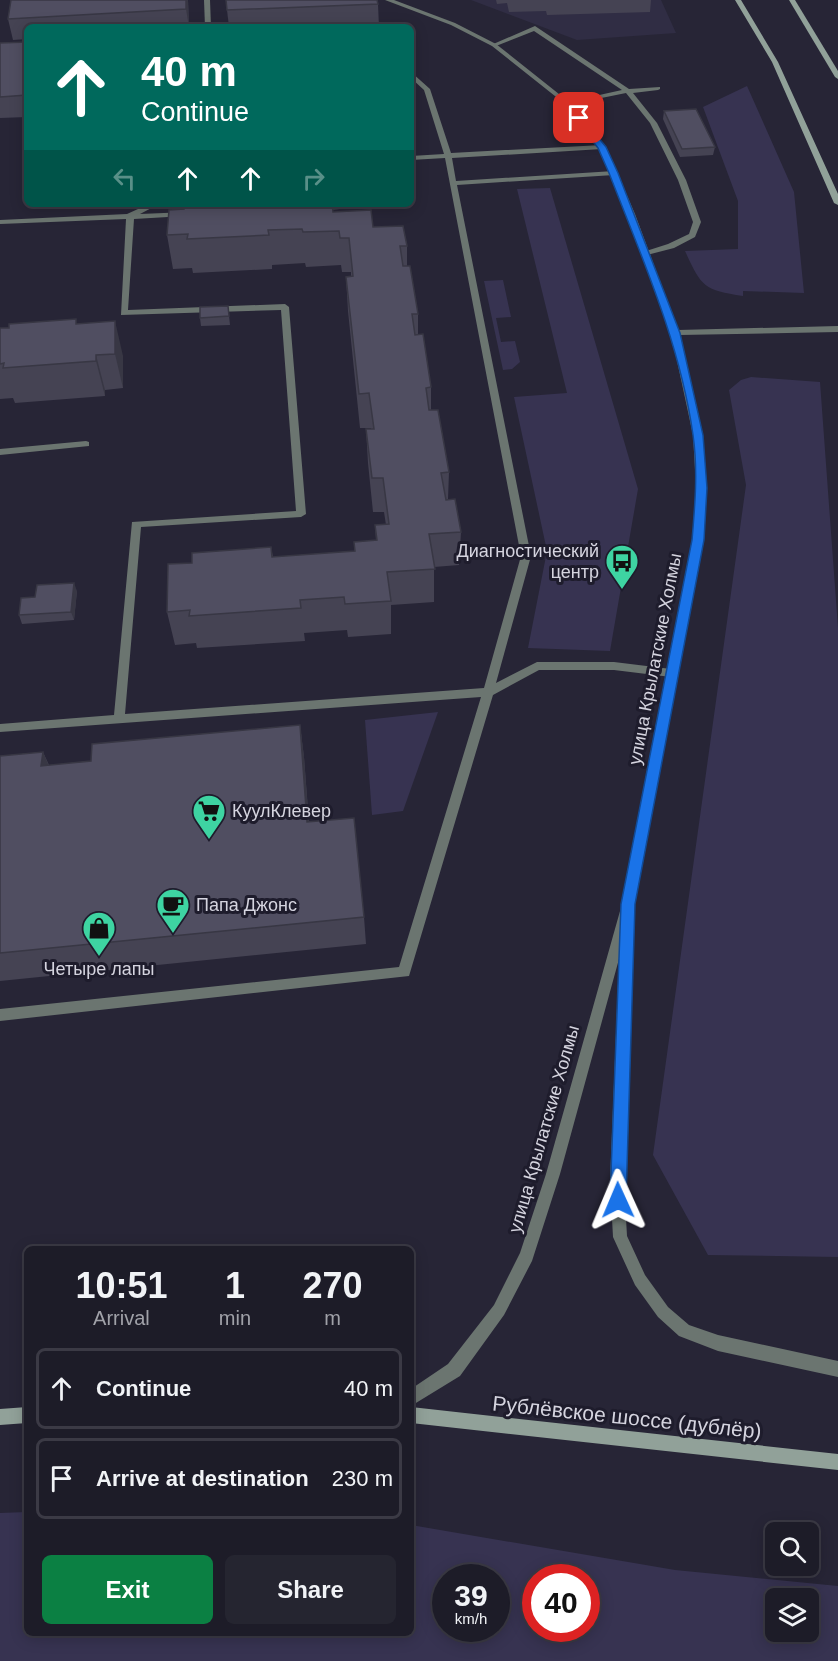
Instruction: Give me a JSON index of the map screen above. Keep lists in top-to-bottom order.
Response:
{
  "streets": {
    "main road": ["Рублёвское шоссе (дублёр)"],
    "street": ["улица Крылатские Холмы"]
  },
  "places": {
    "bus stop": ["Диагностический центр"],
    "supermarket": ["КуулКлевер"],
    "cafe": ["Папа Джонс"],
    "shop": ["Четыре лапы"]
  },
  "page": {
    "turn": ["40 m", "Continue"],
    "eta": [
      "10:51",
      "Arrival",
      "1",
      "min",
      "270",
      "m"
    ],
    "list": [
      {
        "name": "Continue",
        "value": "40 m"
      },
      {
        "name": "Arrive at destination",
        "value": "230 m"
      }
    ],
    "buttons": ["Exit", "Share"],
    "speed": "39 km/h",
    "limit": "40"
  }
}
